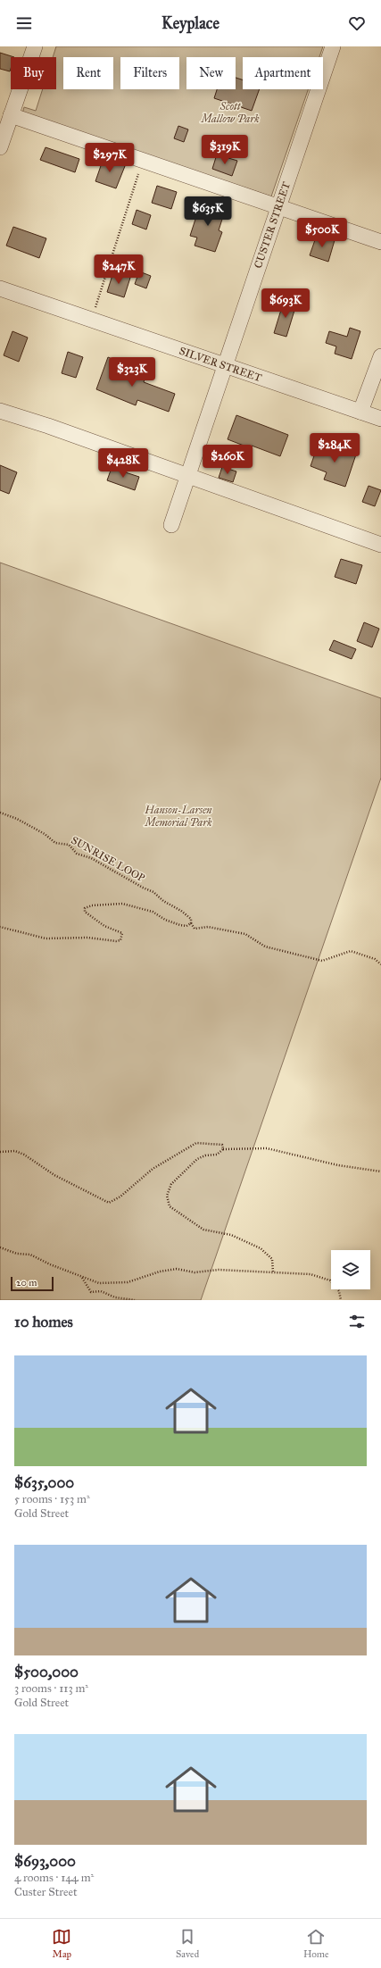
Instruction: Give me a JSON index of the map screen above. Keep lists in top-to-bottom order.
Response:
{
  "streets": {
    "street": ["CUSTER STREET", "SILVER STREET"],
    "path": ["SUNRISE LOOP"]
  },
  "crossings": [
    ["CUSTER STREET", "SILVER STREET"]
  ],
  "parks": ["Scott Mallow Park", "Hanson-Larsen Memorial Park"],
  "scale_bar": "20 m",
  "page": {
    "header": "Keyplace",
    "chip": [
      "Buy",
      "Rent",
      "Filters",
      "New",
      "Apartment"
    ],
    "price": [
      "$319K",
      "$297K",
      "$635K",
      "$500K",
      "$247K",
      "$693K",
      "$323K",
      "$284K",
      "$260K",
      "$428K"
    ],
    "scale": "20 m",
    "heading": "10 homes",
    "list": [
      {
        "name": "$635,000",
        "note": "5 rooms · 153 m² · Gold Street"
      },
      {
        "name": "$500,000",
        "note": "3 rooms · 113 m² · Gold Street"
      },
      {
        "name": "$693,000",
        "note": "4 rooms · 144 m² · Custer Street"
      }
    ],
    "tabs": ["Map", "Saved", "Home"]
  }
}
